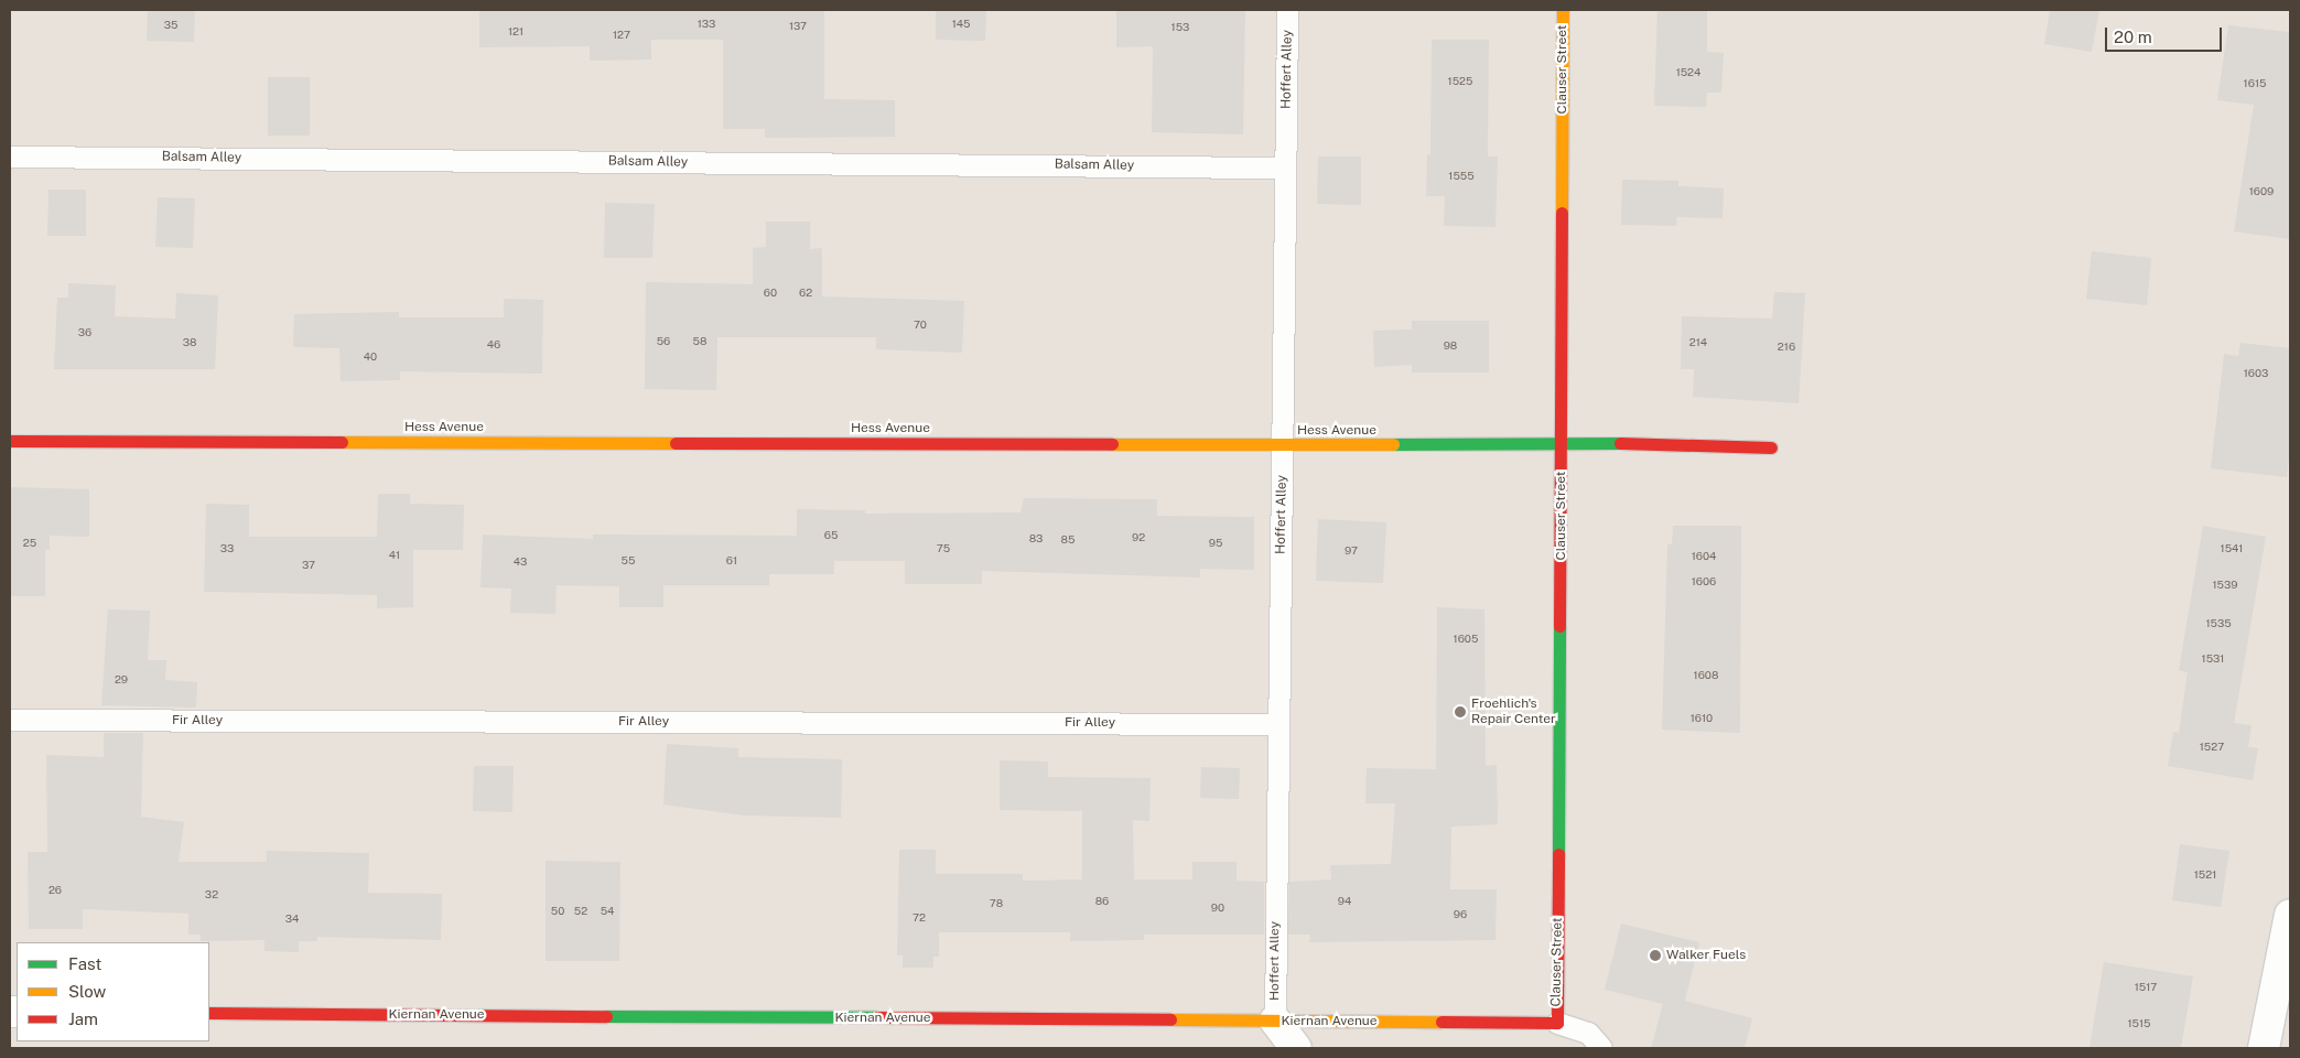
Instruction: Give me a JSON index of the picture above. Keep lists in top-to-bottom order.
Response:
{
  "streets": {
    "street": ["Clauser Street", "Hess Avenue", "Kiernan Avenue"],
    "lane": ["Hoffert Alley", "Balsam Alley", "Fir Alley"]
  },
  "crossings": [
    ["Hoffert Alley", "Balsam Alley"],
    ["Hoffert Alley", "Hess Avenue"],
    ["Hoffert Alley", "Fir Alley"],
    ["Hoffert Alley", "Kiernan Avenue"],
    ["Clauser Street", "Hess Avenue"],
    ["Clauser Street", "Kiernan Avenue"]
  ],
  "places": ["Froehlich's Repair Center", "Walker Fuels"],
  "house_numbers": [
    "133",
    "145",
    "35",
    "137",
    "153",
    "121",
    "127",
    "1524",
    "1525",
    "1615",
    "1555",
    "1609",
    "60",
    "62",
    "70",
    "36",
    "56",
    "58",
    "38",
    "214",
    "46",
    "98",
    "216",
    "40",
    "1603",
    "65",
    "92",
    "83",
    "85",
    "25",
    "95",
    "33",
    "75",
    "1541",
    "97",
    "41",
    "1604",
    "55",
    "61",
    "43",
    "37",
    "1606",
    "1539",
    "1535",
    "1605",
    "1531",
    "1608",
    "29",
    "1610",
    "1527",
    "1521",
    "26",
    "32",
    "86",
    "94",
    "78",
    "90",
    "50",
    "52",
    "54",
    "96",
    "72",
    "34",
    "1517",
    "1515"
  ],
  "legend": ["Fast", "Slow", "Jam"],
  "scale_bar": "20 m"
}
